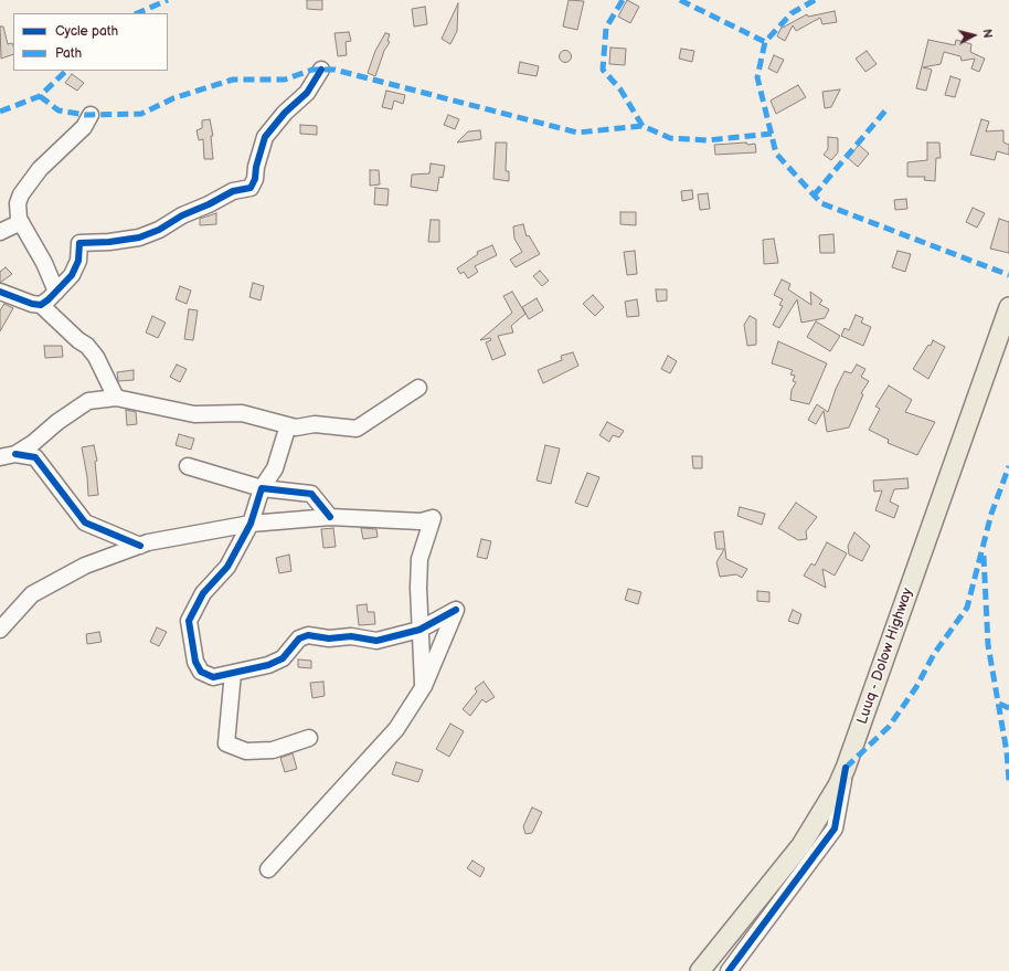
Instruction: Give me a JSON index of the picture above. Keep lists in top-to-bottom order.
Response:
{
  "streets": {
    "main road": ["Luuq - Dolow Highway"]
  },
  "legend": ["Cycle path", "Path"],
  "north": "right"
}
